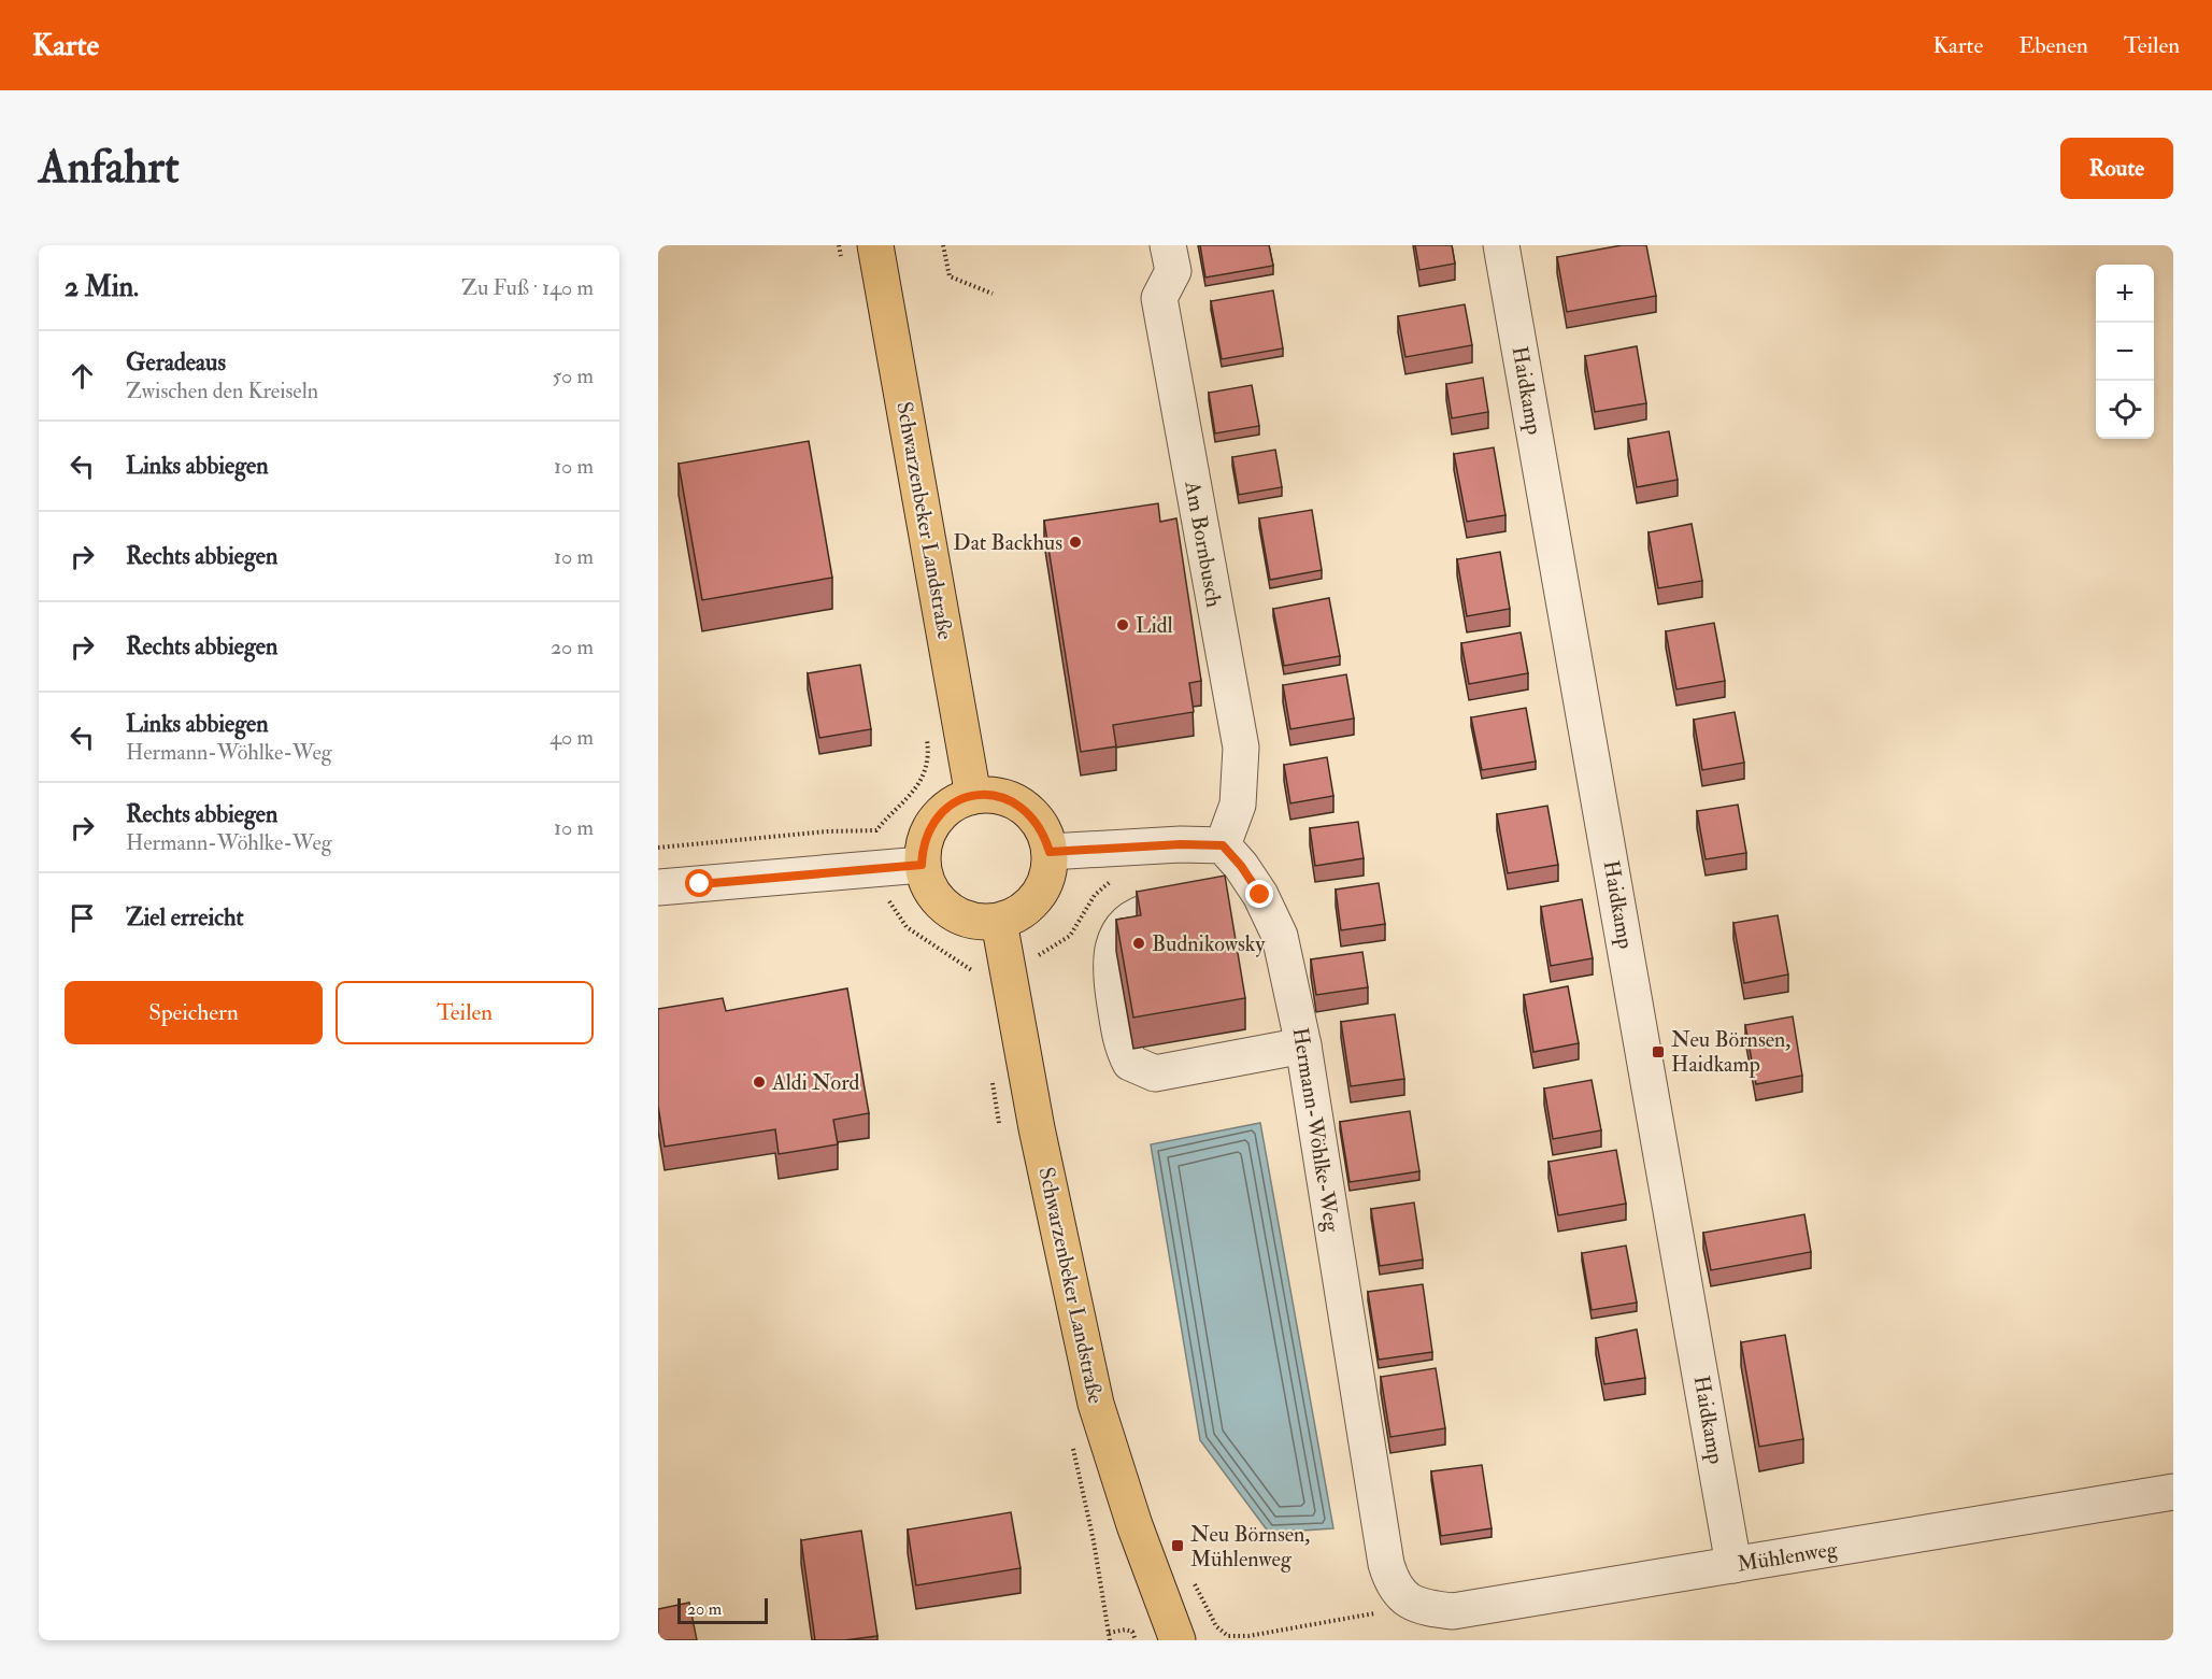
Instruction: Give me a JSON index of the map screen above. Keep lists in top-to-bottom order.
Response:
{
  "streets": {
    "main road": ["Schwarzenbeker Landstraße"],
    "street": [
      "Haidkamp",
      "Am Bornbusch",
      "Hermann-Wöhlke-Weg",
      "Mühlenweg"
    ]
  },
  "crossings": [
    ["Haidkamp", "Mühlenweg"],
    ["Am Bornbusch", "Hermann-Wöhlke-Weg"],
    ["Hermann-Wöhlke-Weg", "Mühlenweg"]
  ],
  "places": {
    "other": [
      "Dat Backhus",
      "Lidl",
      "Budnikowsky",
      "Aldi Nord"
    ],
    "transit": ["Neu Börnsen, Haidkamp", "Neu Börnsen, Mühlenweg"]
  },
  "scale_bar": "20 m",
  "page": {
    "header": "Karte",
    "nav": ["Karte", "Ebenen", "Teilen"],
    "buttons": [
      "Route",
      ["Speichern", "Teilen"]
    ],
    "title": "Anfahrt",
    "heading": ["2 Min.", "Zu Fuß · 140 m"],
    "map_buttons": ["+", "−"],
    "list": [
      ["Geradeaus", "Zwischen den Kreiseln", "50 m"],
      ["Links abbiegen", "10 m"],
      ["Rechts abbiegen", "10 m"],
      ["Rechts abbiegen", "20 m"],
      ["Links abbiegen", "Hermann-Wöhlke-Weg", "40 m"],
      ["Rechts abbiegen", "Hermann-Wöhlke-Weg", "10 m"],
      "Ziel erreicht"
    ],
    "scale": "20 m"
  }
}
